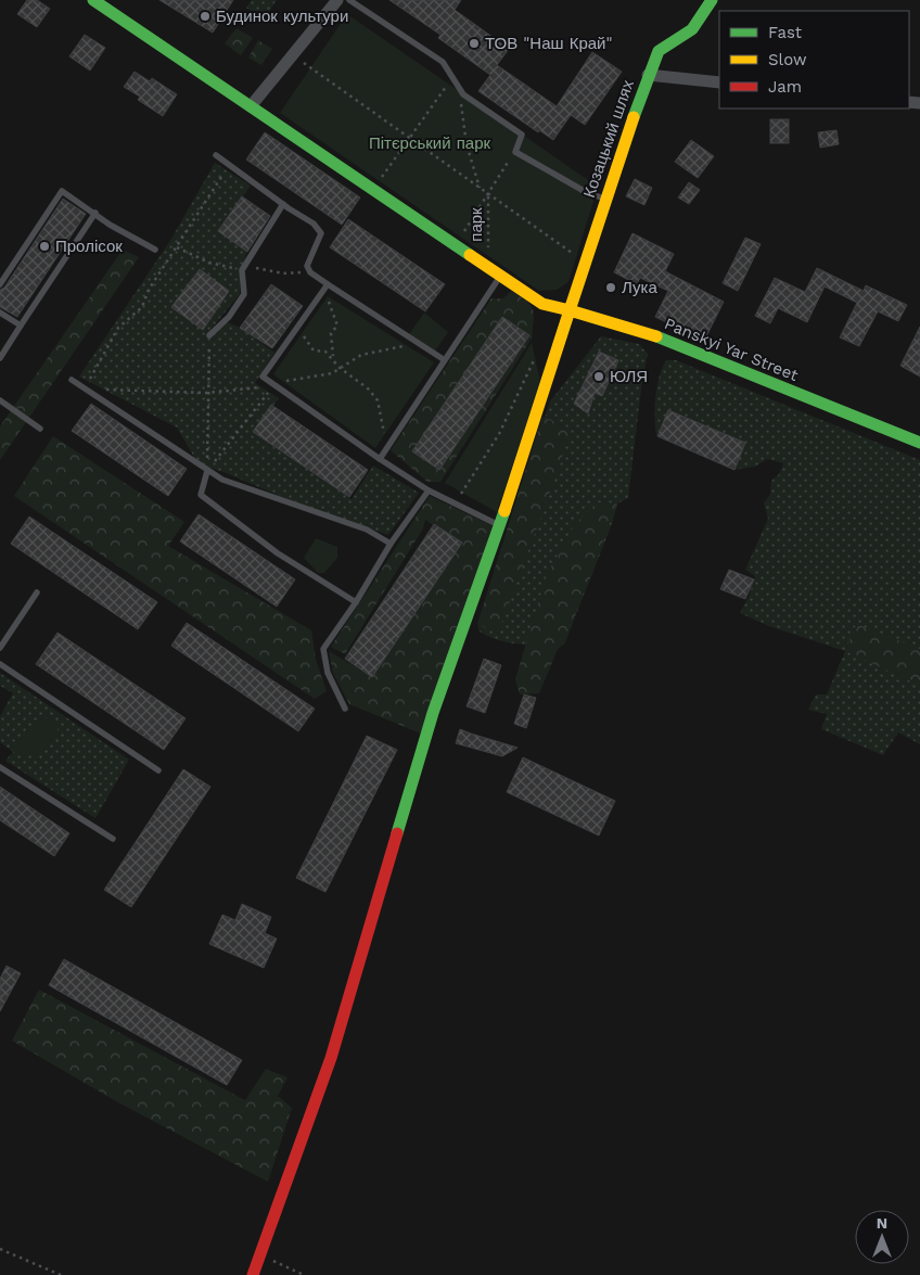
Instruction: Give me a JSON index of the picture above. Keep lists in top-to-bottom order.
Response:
{
  "streets": {
    "street": ["Козацький шлях", "Panskyi Yar Street"],
    "path": ["парк"]
  },
  "crossings": [
    ["Козацький шлях", "Panskyi Yar Street"]
  ],
  "parks": ["Пітєрський парк"],
  "places": [
    "Будинок культури",
    "ТОВ \"Наш Край\"",
    "Пролісок",
    "Лука",
    "ЮЛЯ"
  ],
  "legend": ["Fast", "Slow", "Jam"],
  "north": "top"
}
